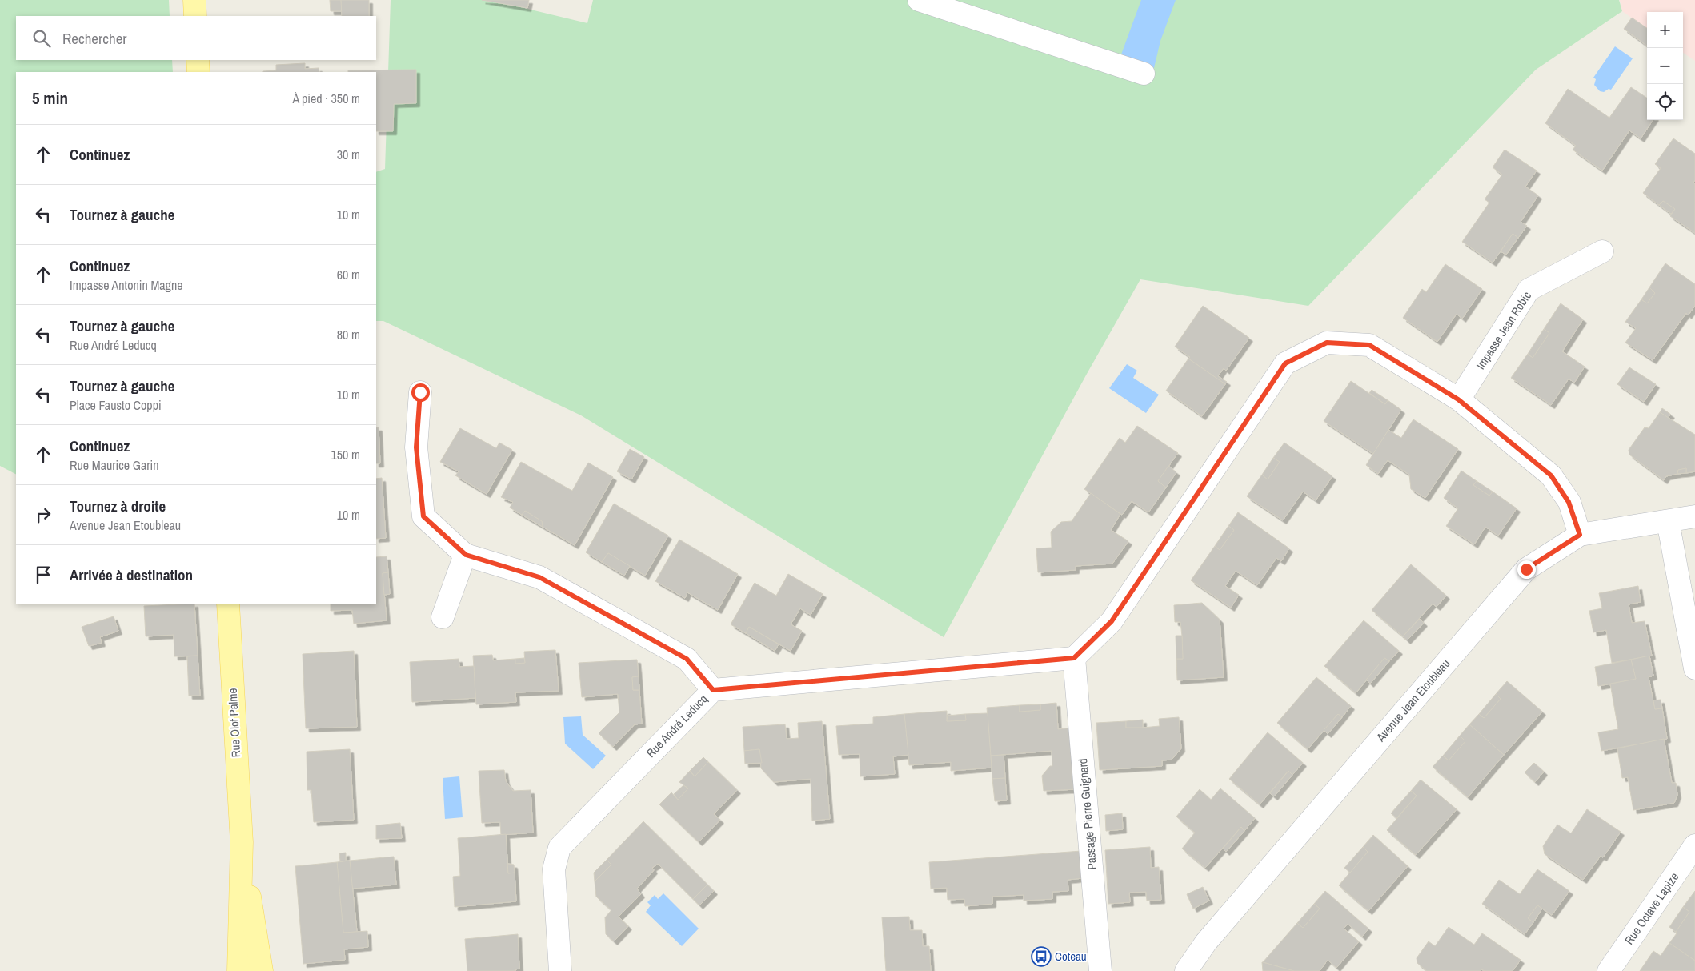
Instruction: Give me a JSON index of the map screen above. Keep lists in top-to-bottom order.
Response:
{
  "streets": {
    "main road": ["Rue Olof Palme"],
    "street": [
      "Impasse Jean Robic",
      "Avenue Jean Etoubleau",
      "Rue André Leducq",
      "Passage Pierre Guignard",
      "Rue Octave Lapize"
    ]
  },
  "crossings": [
    ["Rue André Leducq", "Passage Pierre Guignard"]
  ],
  "places": {
    "bus stop": ["Coteau"]
  },
  "page": {
    "map_buttons": ["+", "−"],
    "search": "Rechercher",
    "heading": ["5 min", "À pied · 350 m"],
    "list": [
      ["Continuez", "30 m"],
      ["Tournez à gauche", "10 m"],
      ["Continuez", "Impasse Antonin Magne", "60 m"],
      ["Tournez à gauche", "Rue André Leducq", "80 m"],
      ["Tournez à gauche", "Place Fausto Coppi", "10 m"],
      ["Continuez", "Rue Maurice Garin", "150 m"],
      ["Tournez à droite", "Avenue Jean Etoubleau", "10 m"],
      "Arrivée à destination"
    ]
  }
}
